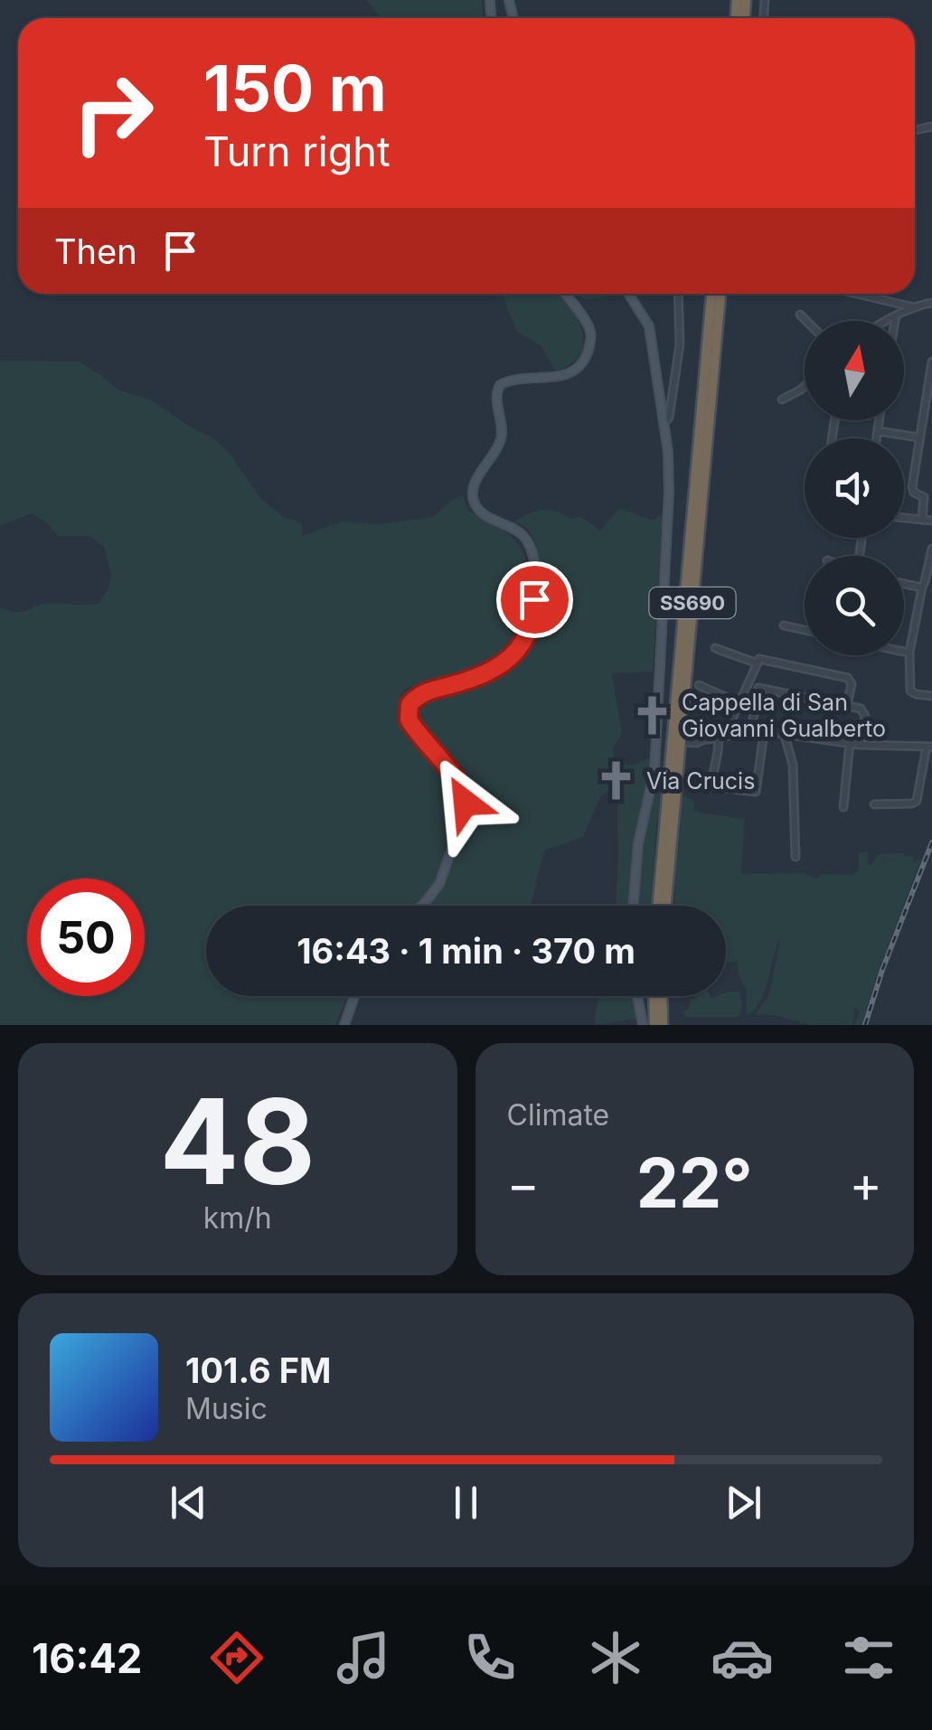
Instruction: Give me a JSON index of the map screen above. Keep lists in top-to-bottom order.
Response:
{
  "streets": {
    "highway": ["SS690"]
  },
  "places": {
    "church": ["Cappella di San Giovanni Gualberto", "Via Crucis"]
  },
  "north": "top",
  "page": {
    "turn": ["150 m", "Turn right"],
    "then": "Then",
    "limit": "50",
    "trip": "16:43 · 1 min · 370 m",
    "tile": [
      ["48", "km/h"],
      "Climate"
    ],
    "heat": ["−", "22°", "+"],
    "song": ["101.6 FM", "Music"],
    "tabs": "16:42"
  }
}
